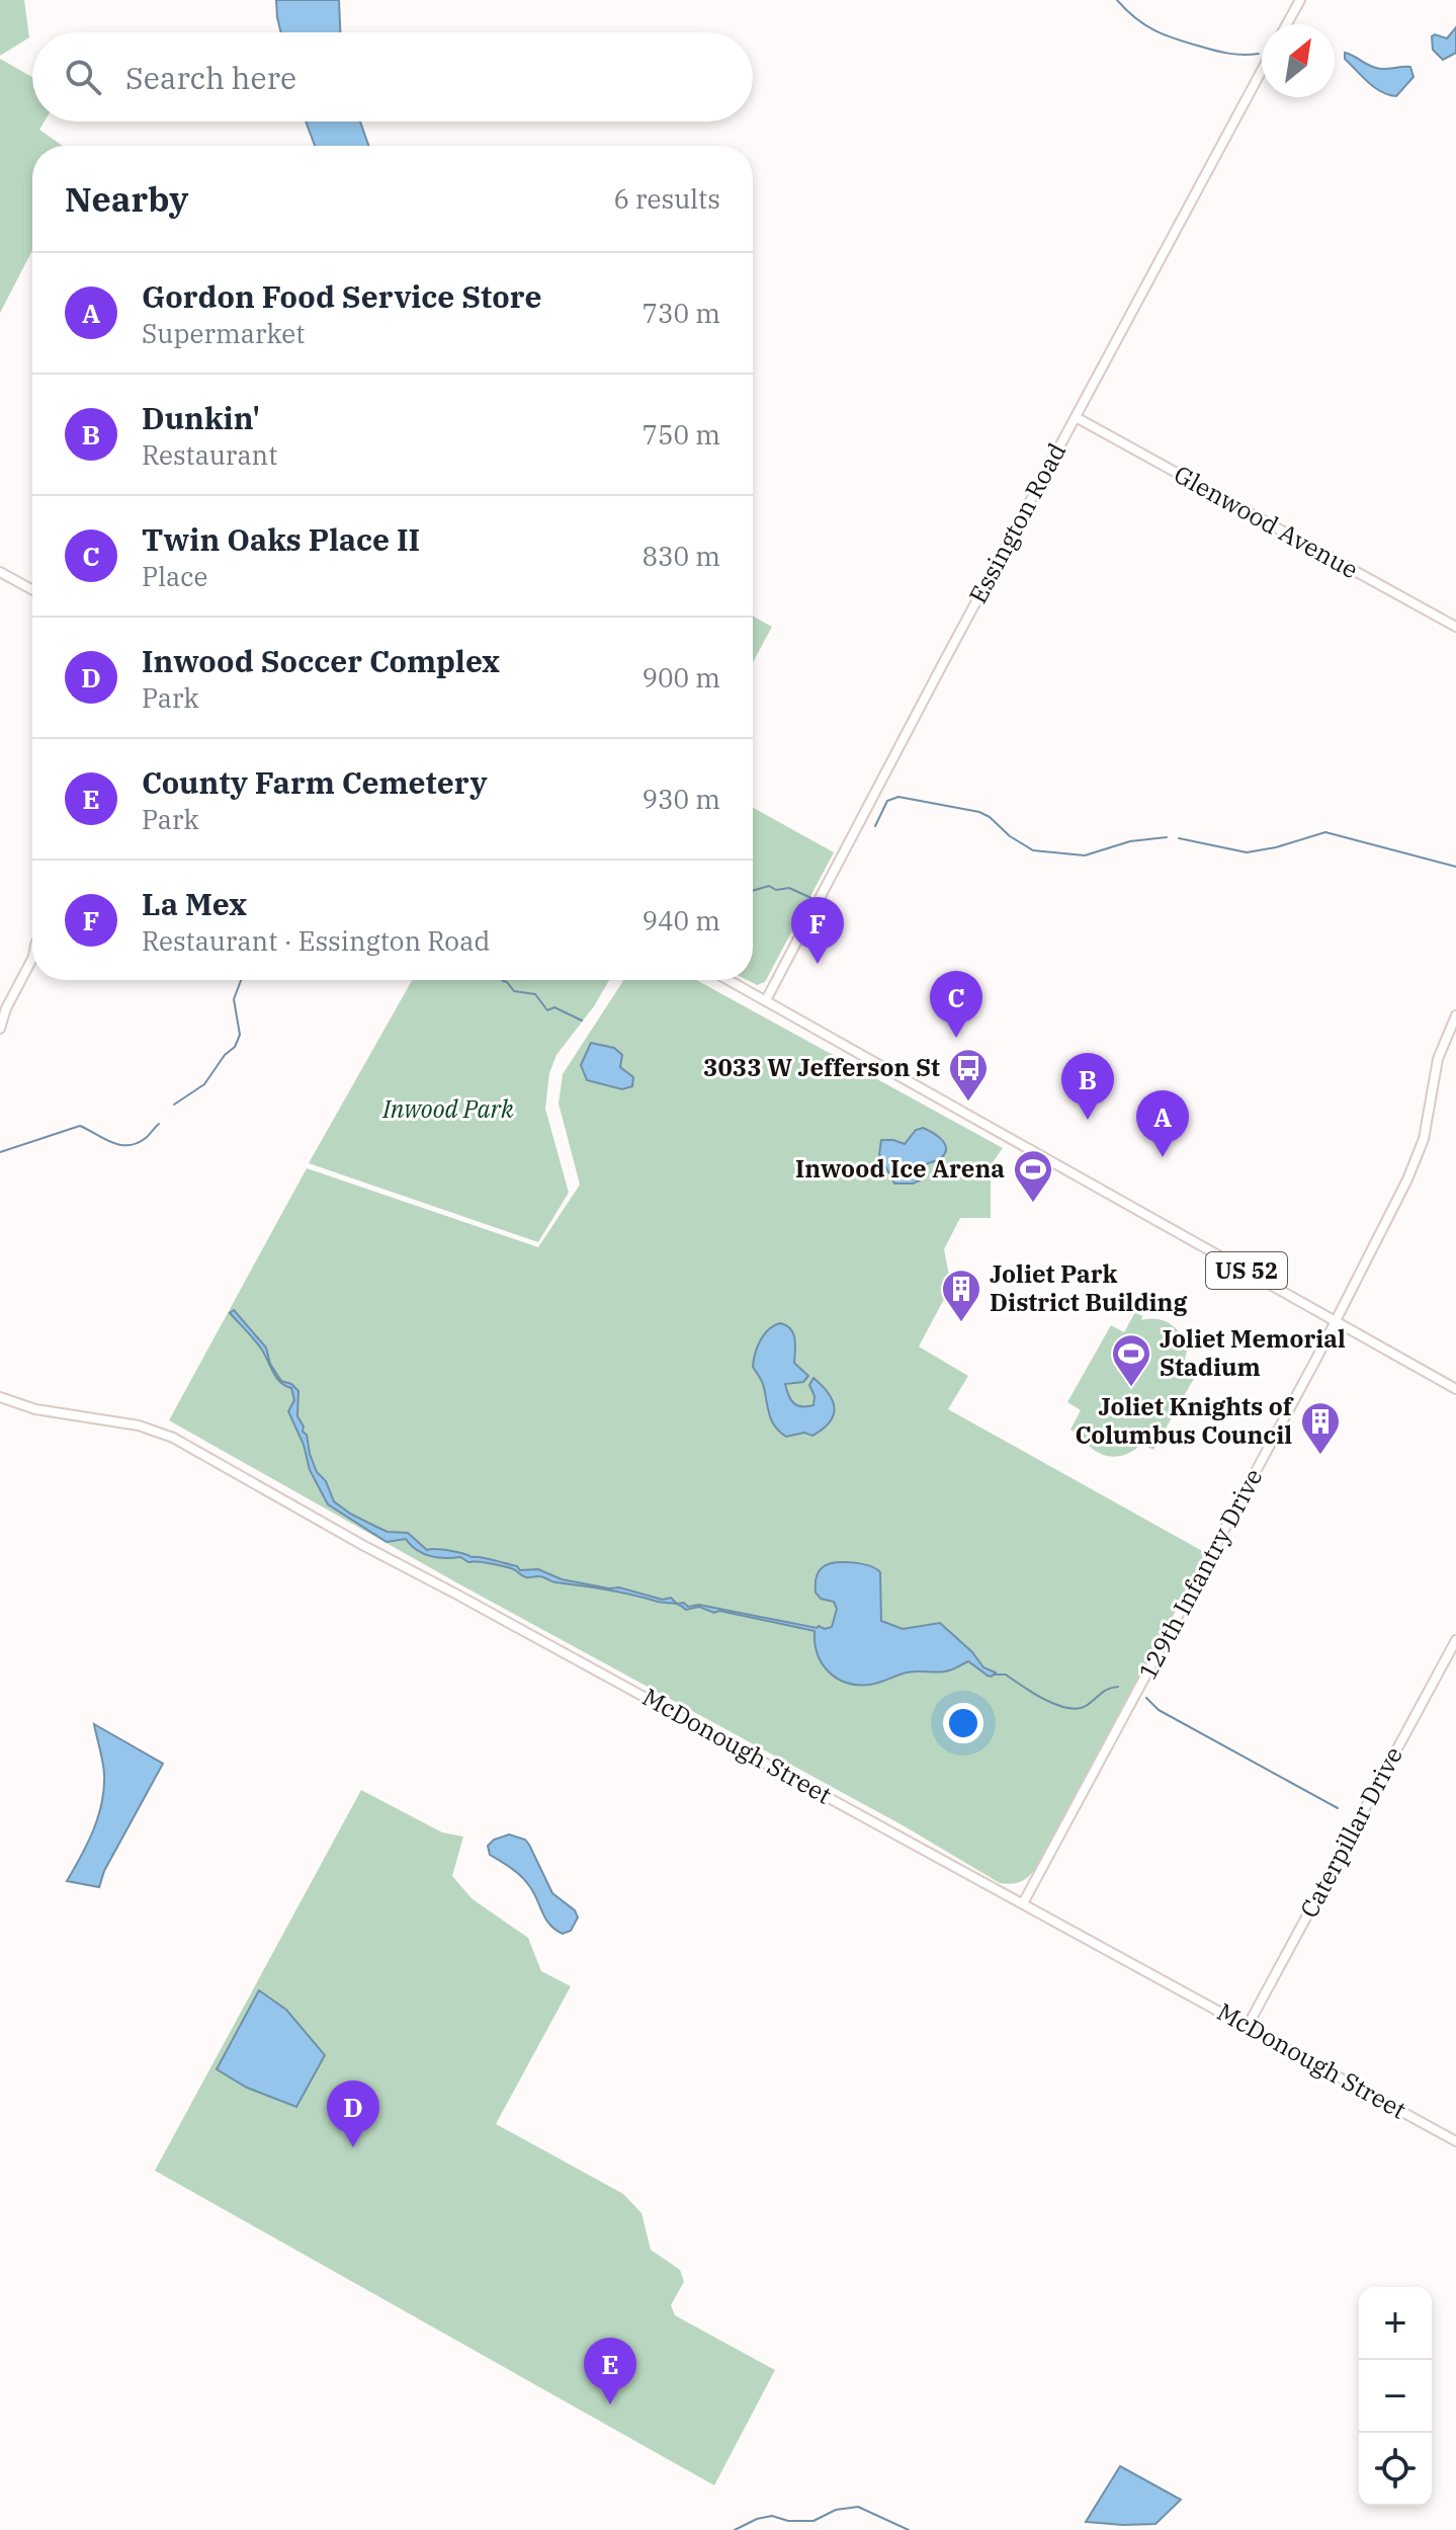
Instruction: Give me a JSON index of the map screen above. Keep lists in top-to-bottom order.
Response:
{
  "streets": {
    "street": [
      "Glenwood Avenue",
      "Essington Road",
      "US 52",
      "129th Infantry Drive",
      "McDonough Street",
      "Caterpillar Drive"
    ]
  },
  "crossings": [
    ["Glenwood Avenue", "Essington Road"],
    ["Essington Road", "US 52"],
    ["US 52", "129th Infantry Drive"],
    ["129th Infantry Drive", "McDonough Street"],
    ["McDonough Street", "Caterpillar Drive"]
  ],
  "parks": ["Inwood Park"],
  "places": {
    "bus stop": ["3033 W Jefferson St"],
    "sports": ["Inwood Ice Arena", "Joliet Memorial Stadium"],
    "building": ["Joliet Park District Building", "Joliet Knights of Columbus Council"]
  },
  "north": "top right",
  "page": {
    "search": "Search here",
    "heading": ["Nearby", "6 results"],
    "list": [
      {
        "mark": "A",
        "name": "Gordon Food Service Store",
        "note": "Supermarket",
        "value": "730 m"
      },
      {
        "mark": "B",
        "name": "Dunkin'",
        "note": "Restaurant",
        "value": "750 m"
      },
      {
        "mark": "C",
        "name": "Twin Oaks Place II",
        "note": "Place",
        "value": "830 m"
      },
      {
        "mark": "D",
        "name": "Inwood Soccer Complex",
        "note": "Park",
        "value": "900 m"
      },
      {
        "mark": "E",
        "name": "County Farm Cemetery",
        "note": "Park",
        "value": "930 m"
      },
      {
        "mark": "F",
        "name": "La Mex",
        "note": "Restaurant · Essington Road",
        "value": "940 m"
      }
    ],
    "pins": [
      "F",
      "C",
      "B",
      "A",
      "D",
      "E"
    ],
    "map_buttons": ["+", "−"]
  }
}
